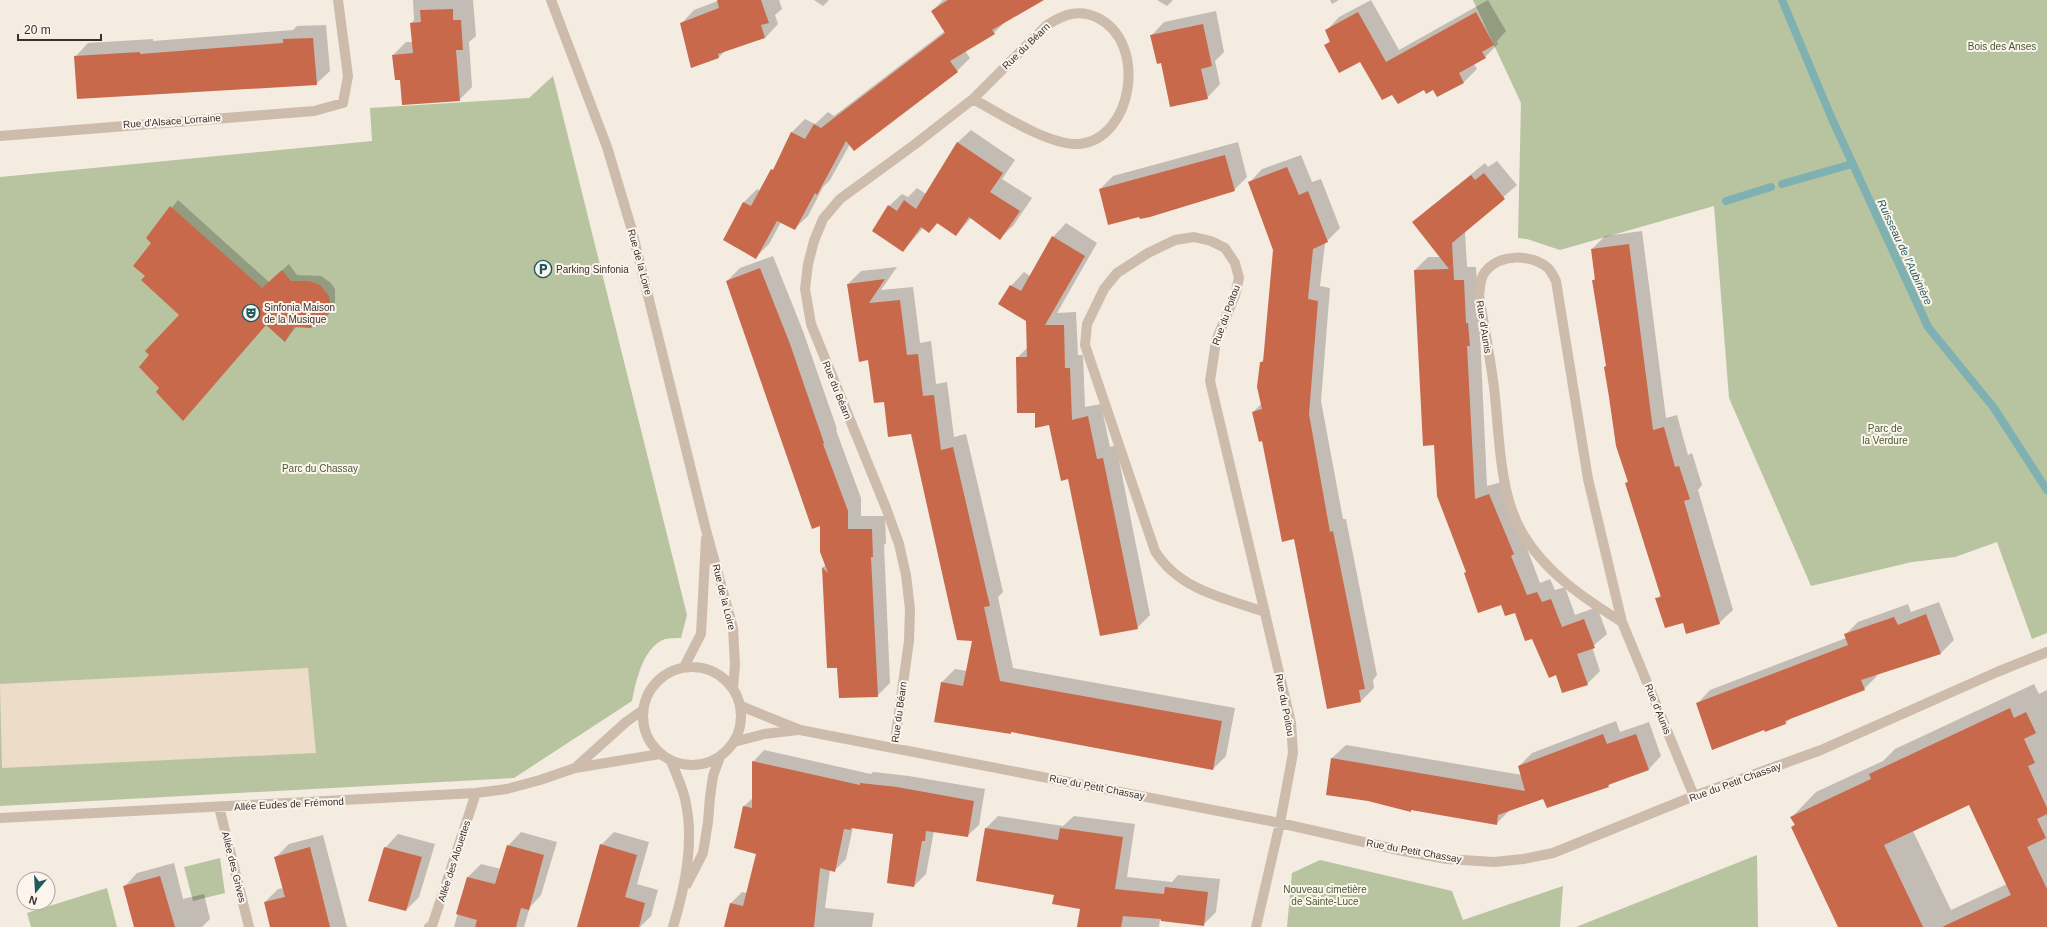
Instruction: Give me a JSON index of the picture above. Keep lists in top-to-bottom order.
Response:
{
  "streets": {
    "street": [
      "Rue du Béarn",
      "Rue d'Alsace Lorraine",
      "Rue de la Loire",
      "Rue du Poitou",
      "Rue d'Aunis",
      "Rue du Petit Chassay",
      "Allée Eudes de Frémond",
      "Allée des Alouettes",
      "Allée des Grives"
    ]
  },
  "crossings": [
    ["Rue du Béarn", "Rue du Petit Chassay"],
    ["Rue de la Loire", "Rue du Petit Chassay"],
    ["Rue de la Loire", "Allée Eudes de Frémond"],
    ["Rue du Poitou", "Rue du Petit Chassay"],
    ["Rue d'Aunis", "Rue du Petit Chassay"],
    ["Rue du Petit Chassay", "Allée Eudes de Frémond"],
    ["Allée Eudes de Frémond", "Allée des Alouettes"],
    ["Allée Eudes de Frémond", "Allée des Grives"]
  ],
  "water": ["Ruisseau de l'Aubinière"],
  "parks": [
    "Bois des Anses",
    "Parc de la Verdure",
    "Parc du Chassay",
    "Nouveau cimetière de Sainte-Luce"
  ],
  "places": {
    "parking": ["Parking Sinfonia"],
    "theatre": ["Sinfonia Maison de la Musique"]
  },
  "scale_bar": "20 m",
  "north": "bottom"
}
